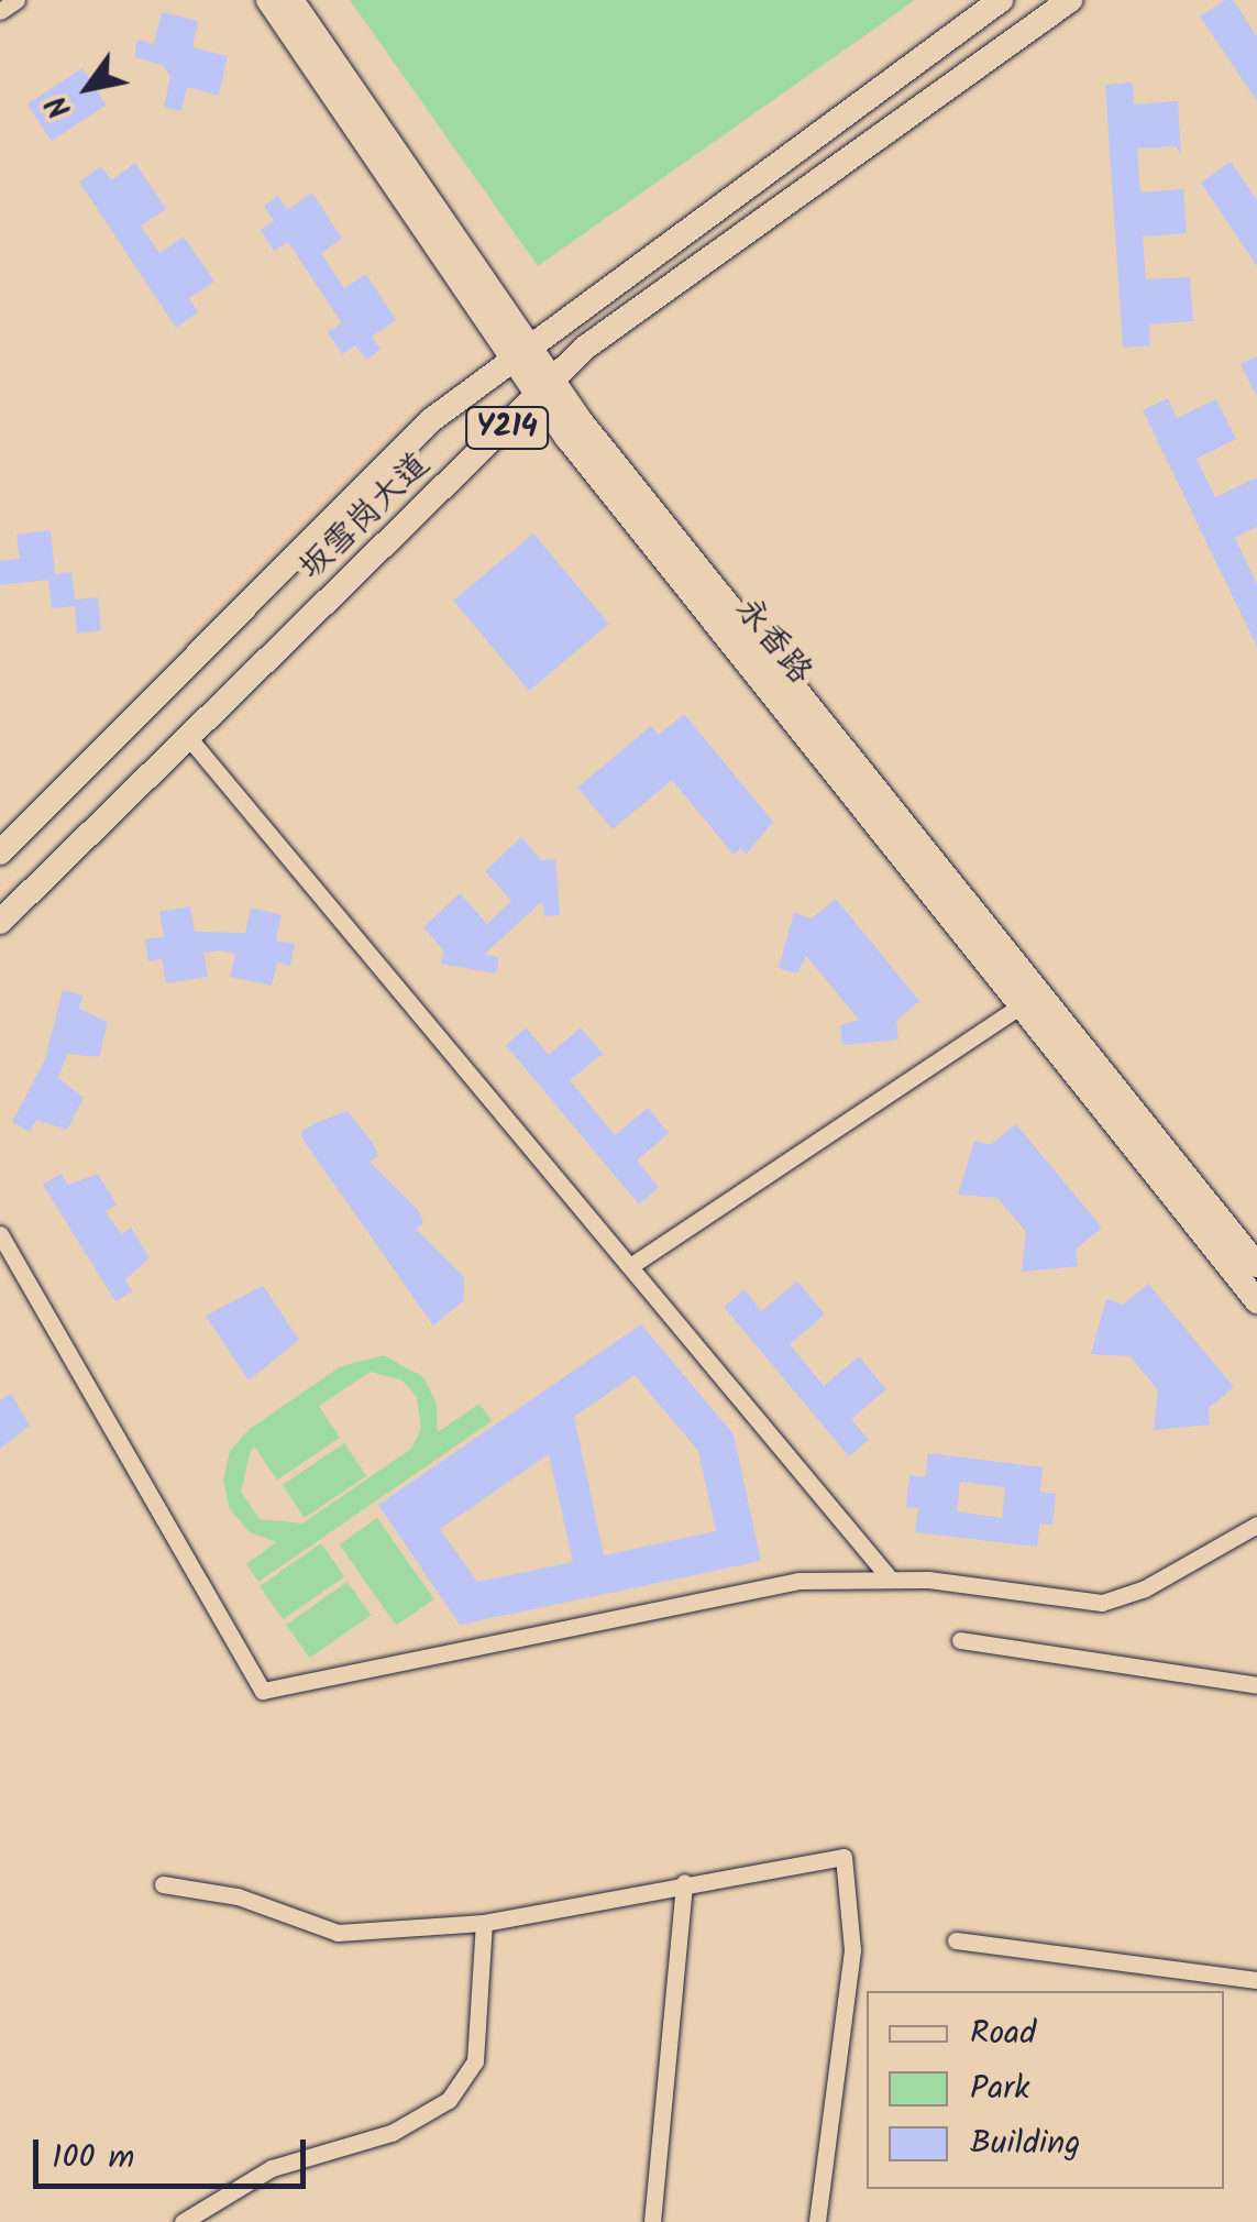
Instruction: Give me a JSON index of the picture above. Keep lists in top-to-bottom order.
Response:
{
  "streets": {
    "main road": ["Y214", "坂雪岗大道", "永香路"]
  },
  "crossings": [
    ["坂雪岗大道", "永香路"]
  ],
  "legend": ["Road", "Park", "Building"],
  "scale_bar": "100 m",
  "north": "bottom left"
}
